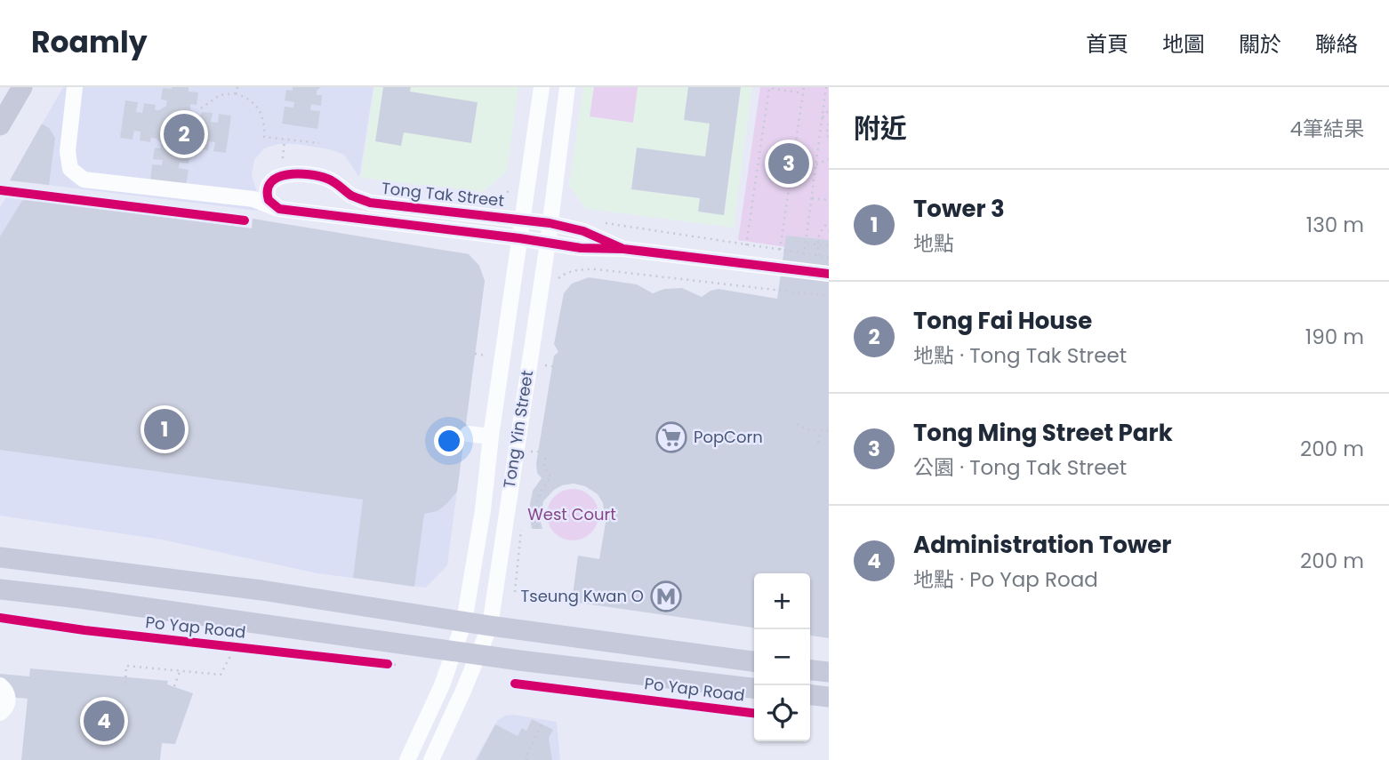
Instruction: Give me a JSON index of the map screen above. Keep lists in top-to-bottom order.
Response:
{
  "streets": {
    "main road": ["Po Yap Road"],
    "street": ["Tong Tak Street", "Tong Yin Street"]
  },
  "crossings": [
    ["Tong Tak Street", "Tong Yin Street"],
    ["Tong Yin Street", "Po Yap Road"]
  ],
  "parks": ["West Court"],
  "places": {
    "supermarket": ["PopCorn"],
    "metro station": ["Tseung Kwan O"]
  },
  "page": {
    "header": "Roamly",
    "nav": [
      "首頁",
      "地圖",
      "關於",
      "聯絡"
    ],
    "heading": ["附近", "4筆結果"],
    "pins": [
      "2",
      "3",
      "1",
      "4"
    ],
    "list": [
      {
        "mark": "1",
        "name": "Tower 3",
        "note": "地點",
        "value": "130 m"
      },
      {
        "mark": "2",
        "name": "Tong Fai House",
        "note": "地點 · Tong Tak Street",
        "value": "190 m"
      },
      {
        "mark": "3",
        "name": "Tong Ming Street Park",
        "note": "公園 · Tong Tak Street",
        "value": "200 m"
      },
      {
        "mark": "4",
        "name": "Administration Tower",
        "note": "地點 · Po Yap Road",
        "value": "200 m"
      }
    ],
    "map_buttons": ["+", "−"]
  }
}
